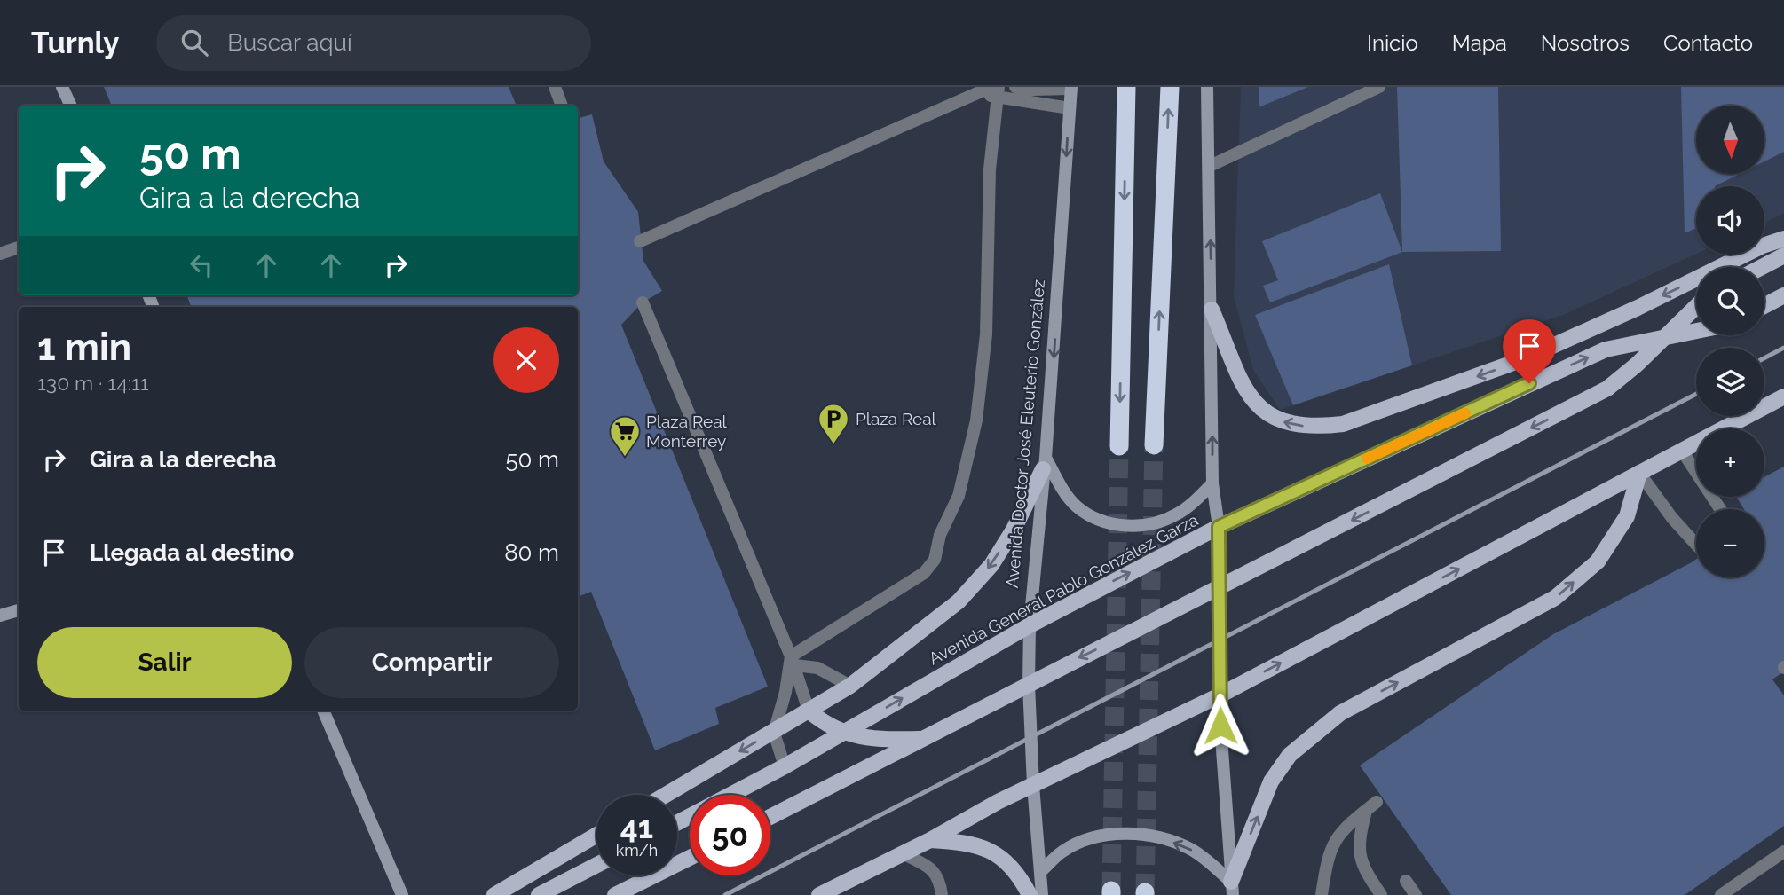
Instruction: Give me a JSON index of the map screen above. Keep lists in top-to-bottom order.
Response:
{
  "streets": {
    "main road": ["Avenida Doctor José Eleuterio González", "Avenida General Pablo González Garza"]
  },
  "crossings": [
    ["Avenida Doctor José Eleuterio González", "Avenida General Pablo González Garza"]
  ],
  "one_way": ["Avenida Doctor José Eleuterio González"],
  "places": {
    "parking": ["Plaza Real"],
    "supermarket": ["Plaza Real Monterrey"]
  },
  "north": "bottom",
  "page": {
    "header": "Turnly",
    "search": "Buscar aquí",
    "nav": [
      "Inicio",
      "Mapa",
      "Nosotros",
      "Contacto"
    ],
    "map_buttons": ["+", "−"],
    "turn": ["50 m", "Gira a la derecha"],
    "heading": ["1 min", "130 m · 14:11"],
    "list": [
      {
        "name": "Gira a la derecha",
        "value": "50 m"
      },
      {
        "name": "Llegada al destino",
        "value": "80 m"
      }
    ],
    "buttons": ["Salir", "Compartir"],
    "speed": "41 km/h",
    "limit": "50"
  }
}
